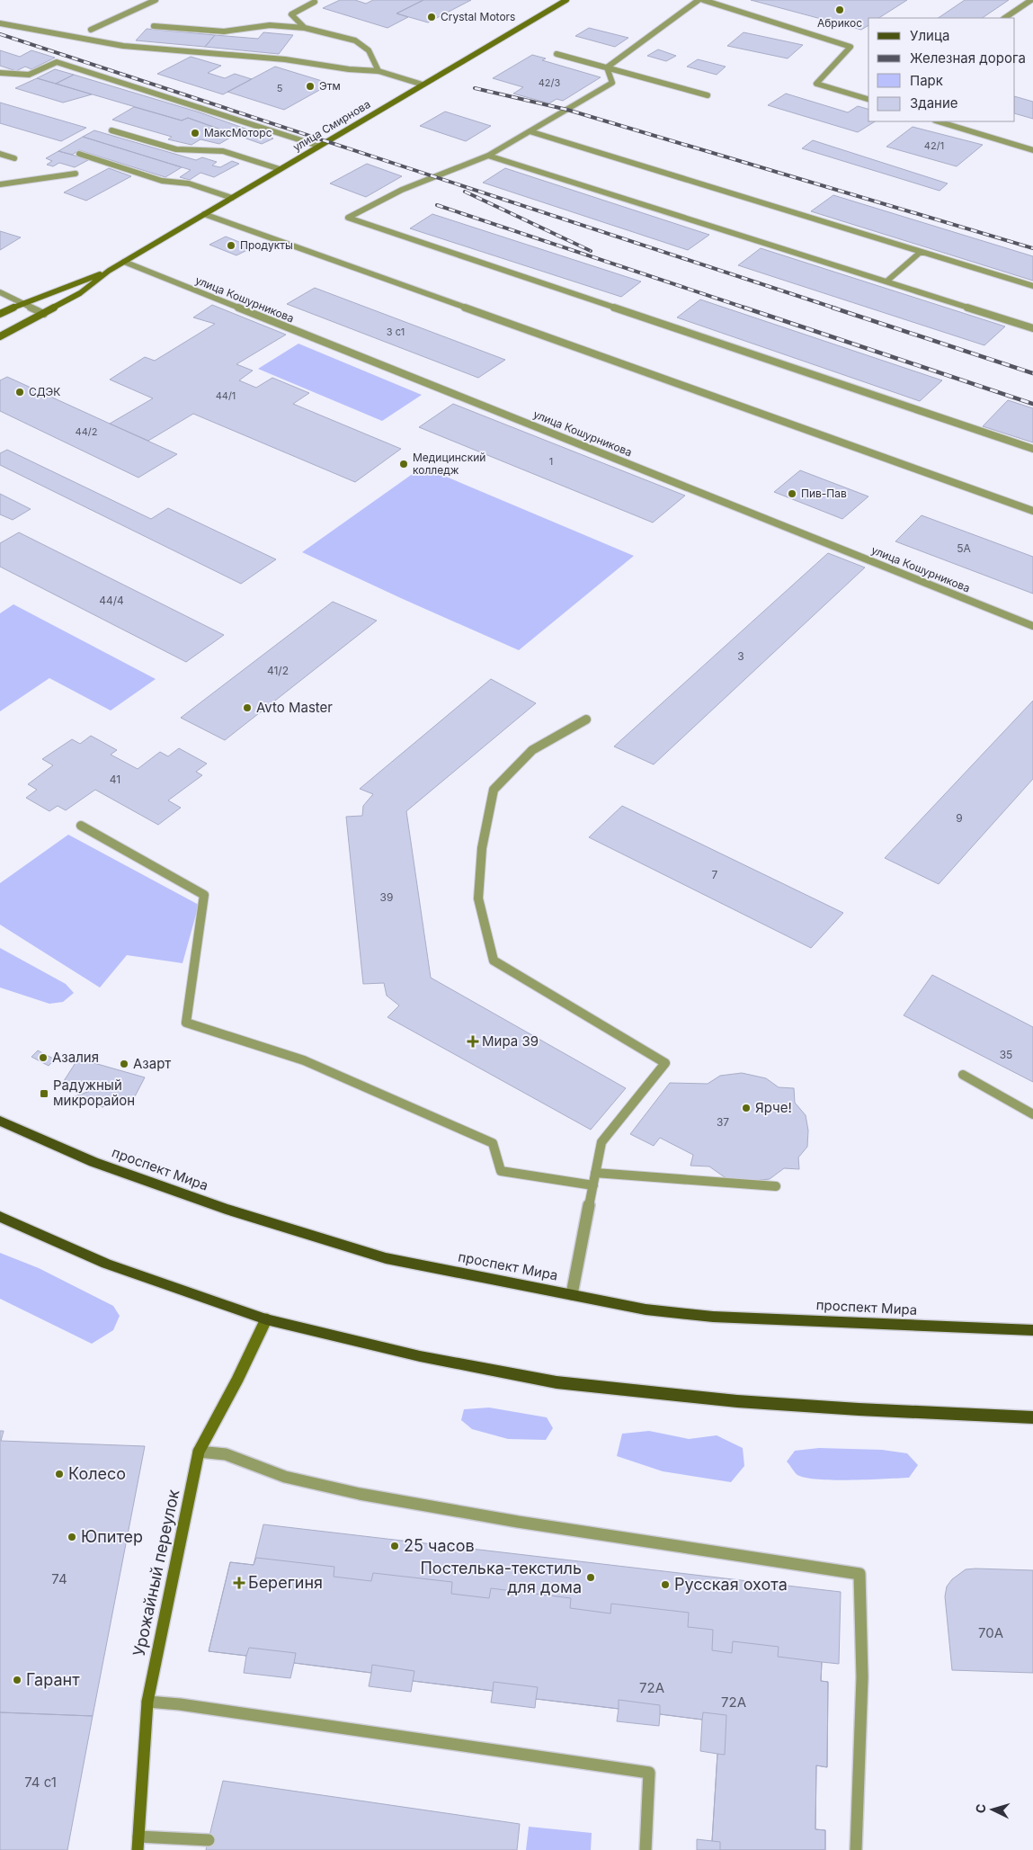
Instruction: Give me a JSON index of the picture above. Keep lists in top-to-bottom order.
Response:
{
  "streets": {
    "main road": ["улица Смирнова", "проспект Мира", "Урожайный переулок"],
    "street": ["улица Кошурникова"]
  },
  "crossings": [
    ["улица Смирнова", "улица Кошурникова"]
  ],
  "places": {
    "other": [
      "Абрикос",
      "Crystal Motors",
      "Этм",
      "МаксМоторс",
      "Продукты",
      "СДЭК",
      "Медицинский колледж",
      "Пив-Пав",
      "Avto Master",
      "Азалия",
      "Азарт",
      "Ярче!",
      "Колесо",
      "Юпитер",
      "25 часов",
      "Постелька-текстиль для дома",
      "Русская охота",
      "Гарант"
    ],
    "health": ["Мира 39", "Берегиня"],
    "transit": ["Радужный микрорайон"]
  },
  "house_numbers": [
    "42/3",
    "5",
    "42/1",
    "3 с1",
    "44/1",
    "44/2",
    "1",
    "5А",
    "44/4",
    "3",
    "41/2",
    "41",
    "9",
    "7",
    "39",
    "35",
    "37",
    "74",
    "70А",
    "72А",
    "72А",
    "74 с1"
  ],
  "legend": [
    "Улица",
    "Железная дорога",
    "Парк",
    "Здание"
  ],
  "north": "left"
}
